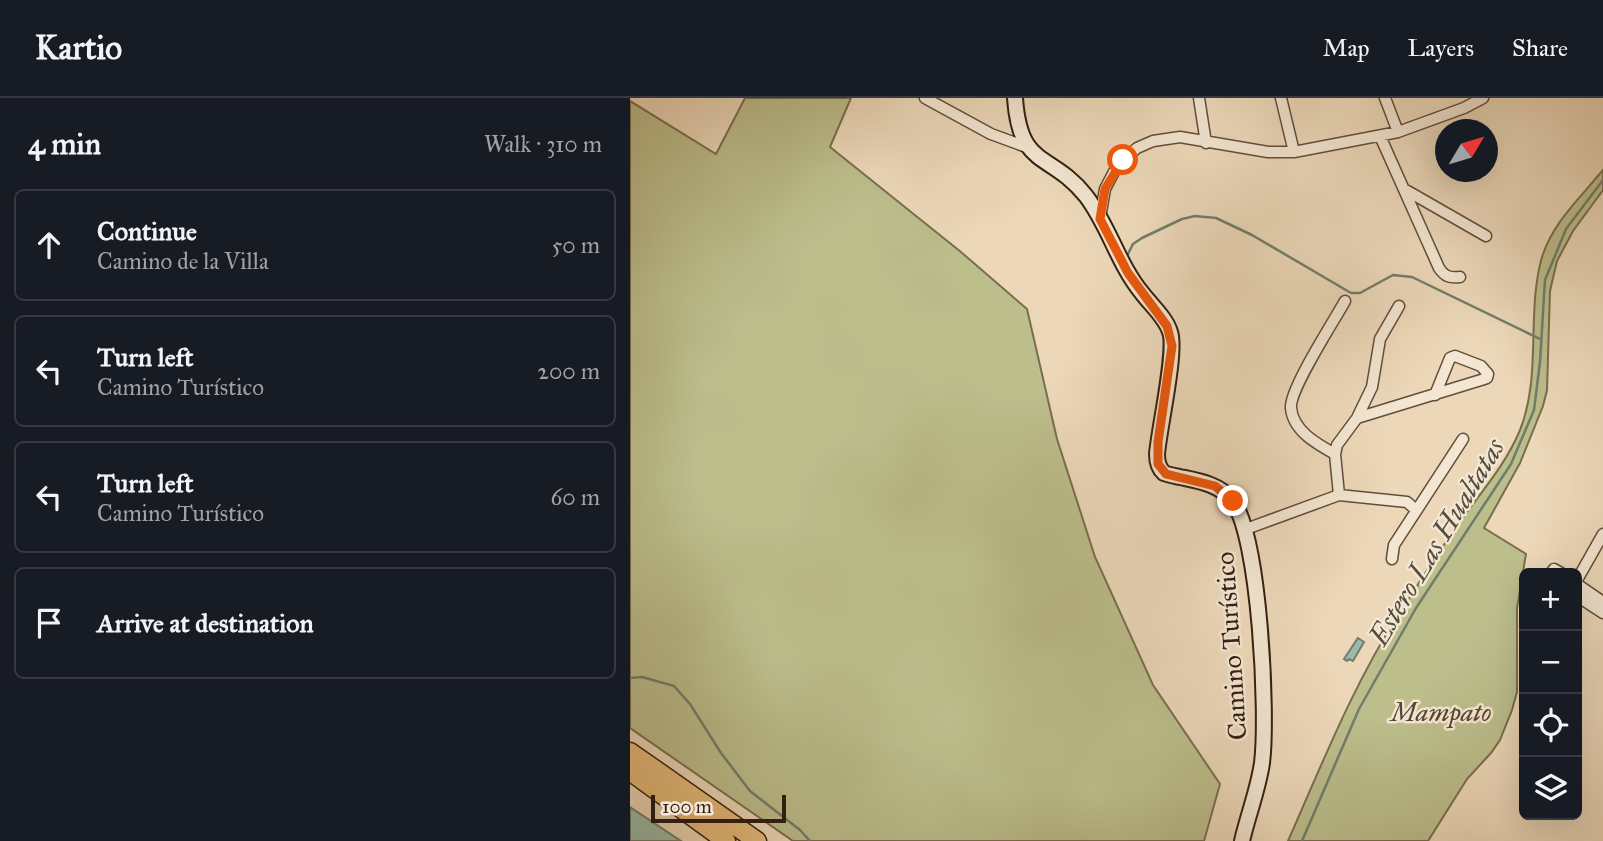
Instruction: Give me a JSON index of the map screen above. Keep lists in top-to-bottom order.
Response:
{
  "streets": {
    "main road": ["Camino Turístico"]
  },
  "water": ["Estero Las Hualtatas"],
  "parks": ["Mampato"],
  "scale_bar": "100 m",
  "north": "top right",
  "page": {
    "header": "Kartio",
    "nav": ["Map", "Layers", "Share"],
    "heading": ["4 min", "Walk · 310 m"],
    "list": [
      ["Continue", "Camino de la Villa", "50 m"],
      ["Turn left", "Camino Turístico", "200 m"],
      ["Turn left", "Camino Turístico", "60 m"],
      "Arrive at destination"
    ],
    "map_buttons": ["+", "−"],
    "scale": "100 m"
  }
}
